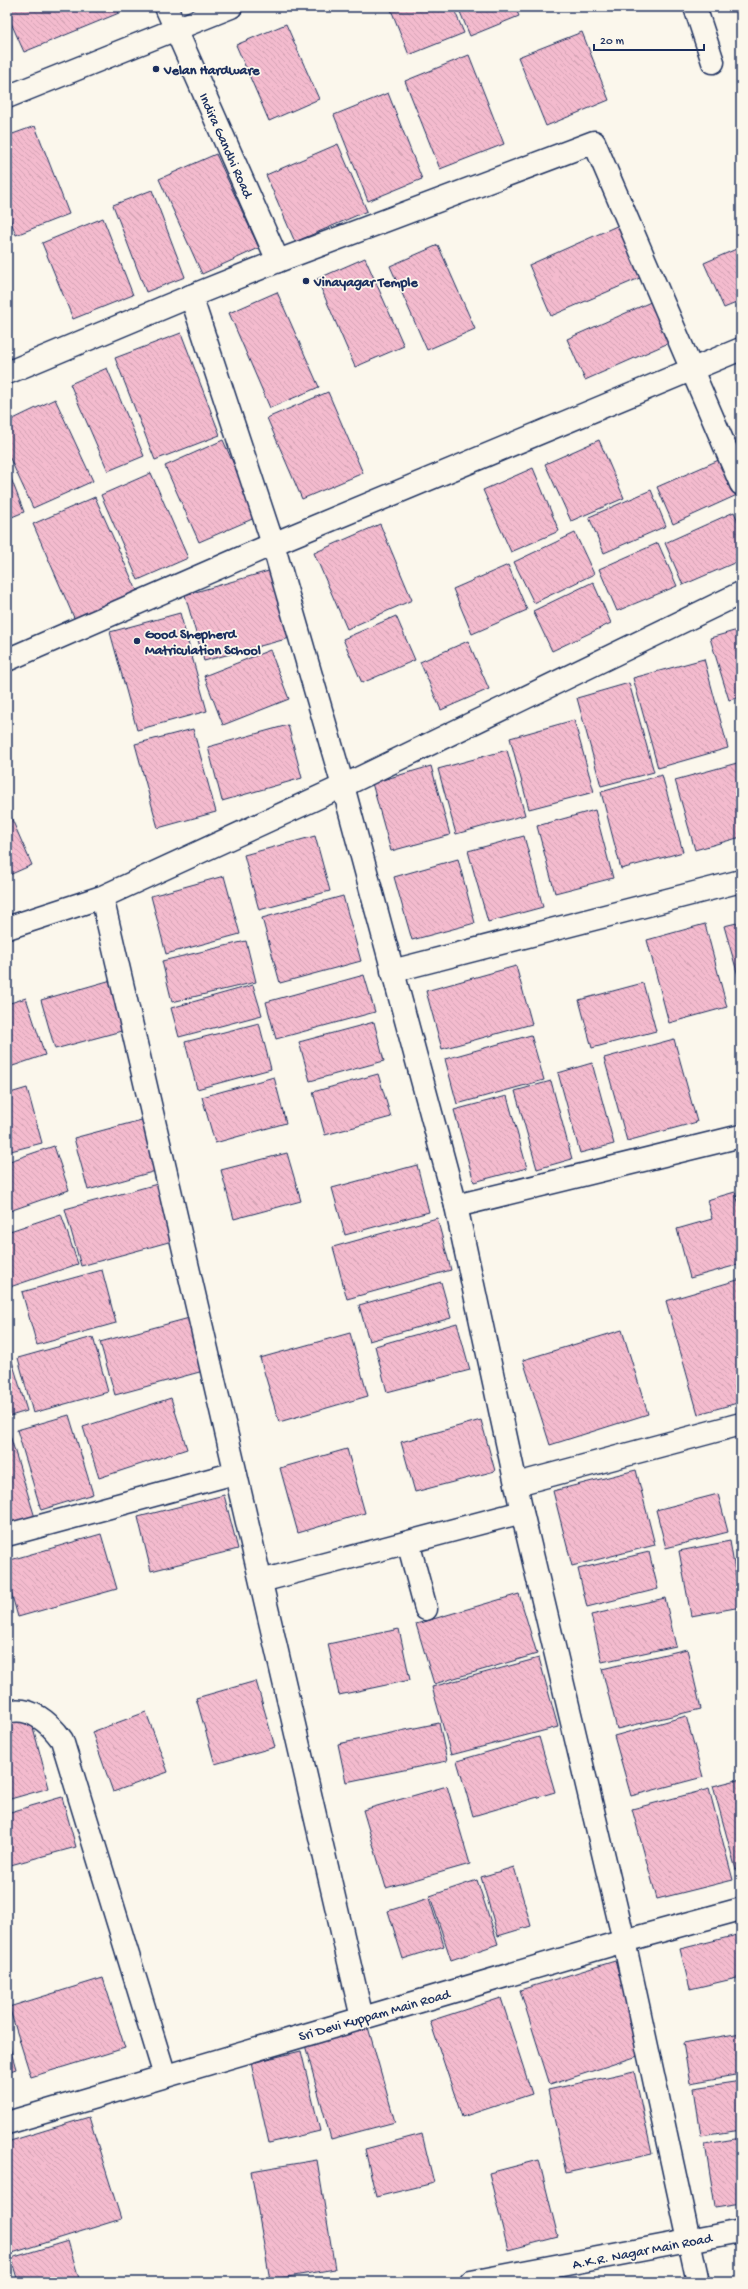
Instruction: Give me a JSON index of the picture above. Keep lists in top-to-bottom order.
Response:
{
  "streets": {
    "street": ["Indira Gandhi Road", "Sri Devi Kuppam Main Road", "A.K.R. Nagar Main Road"]
  },
  "places": ["Velan Hardware", "Vinayagar Temple", "Good Shepherd Matriculation School"],
  "scale_bar": "20 m"
}
